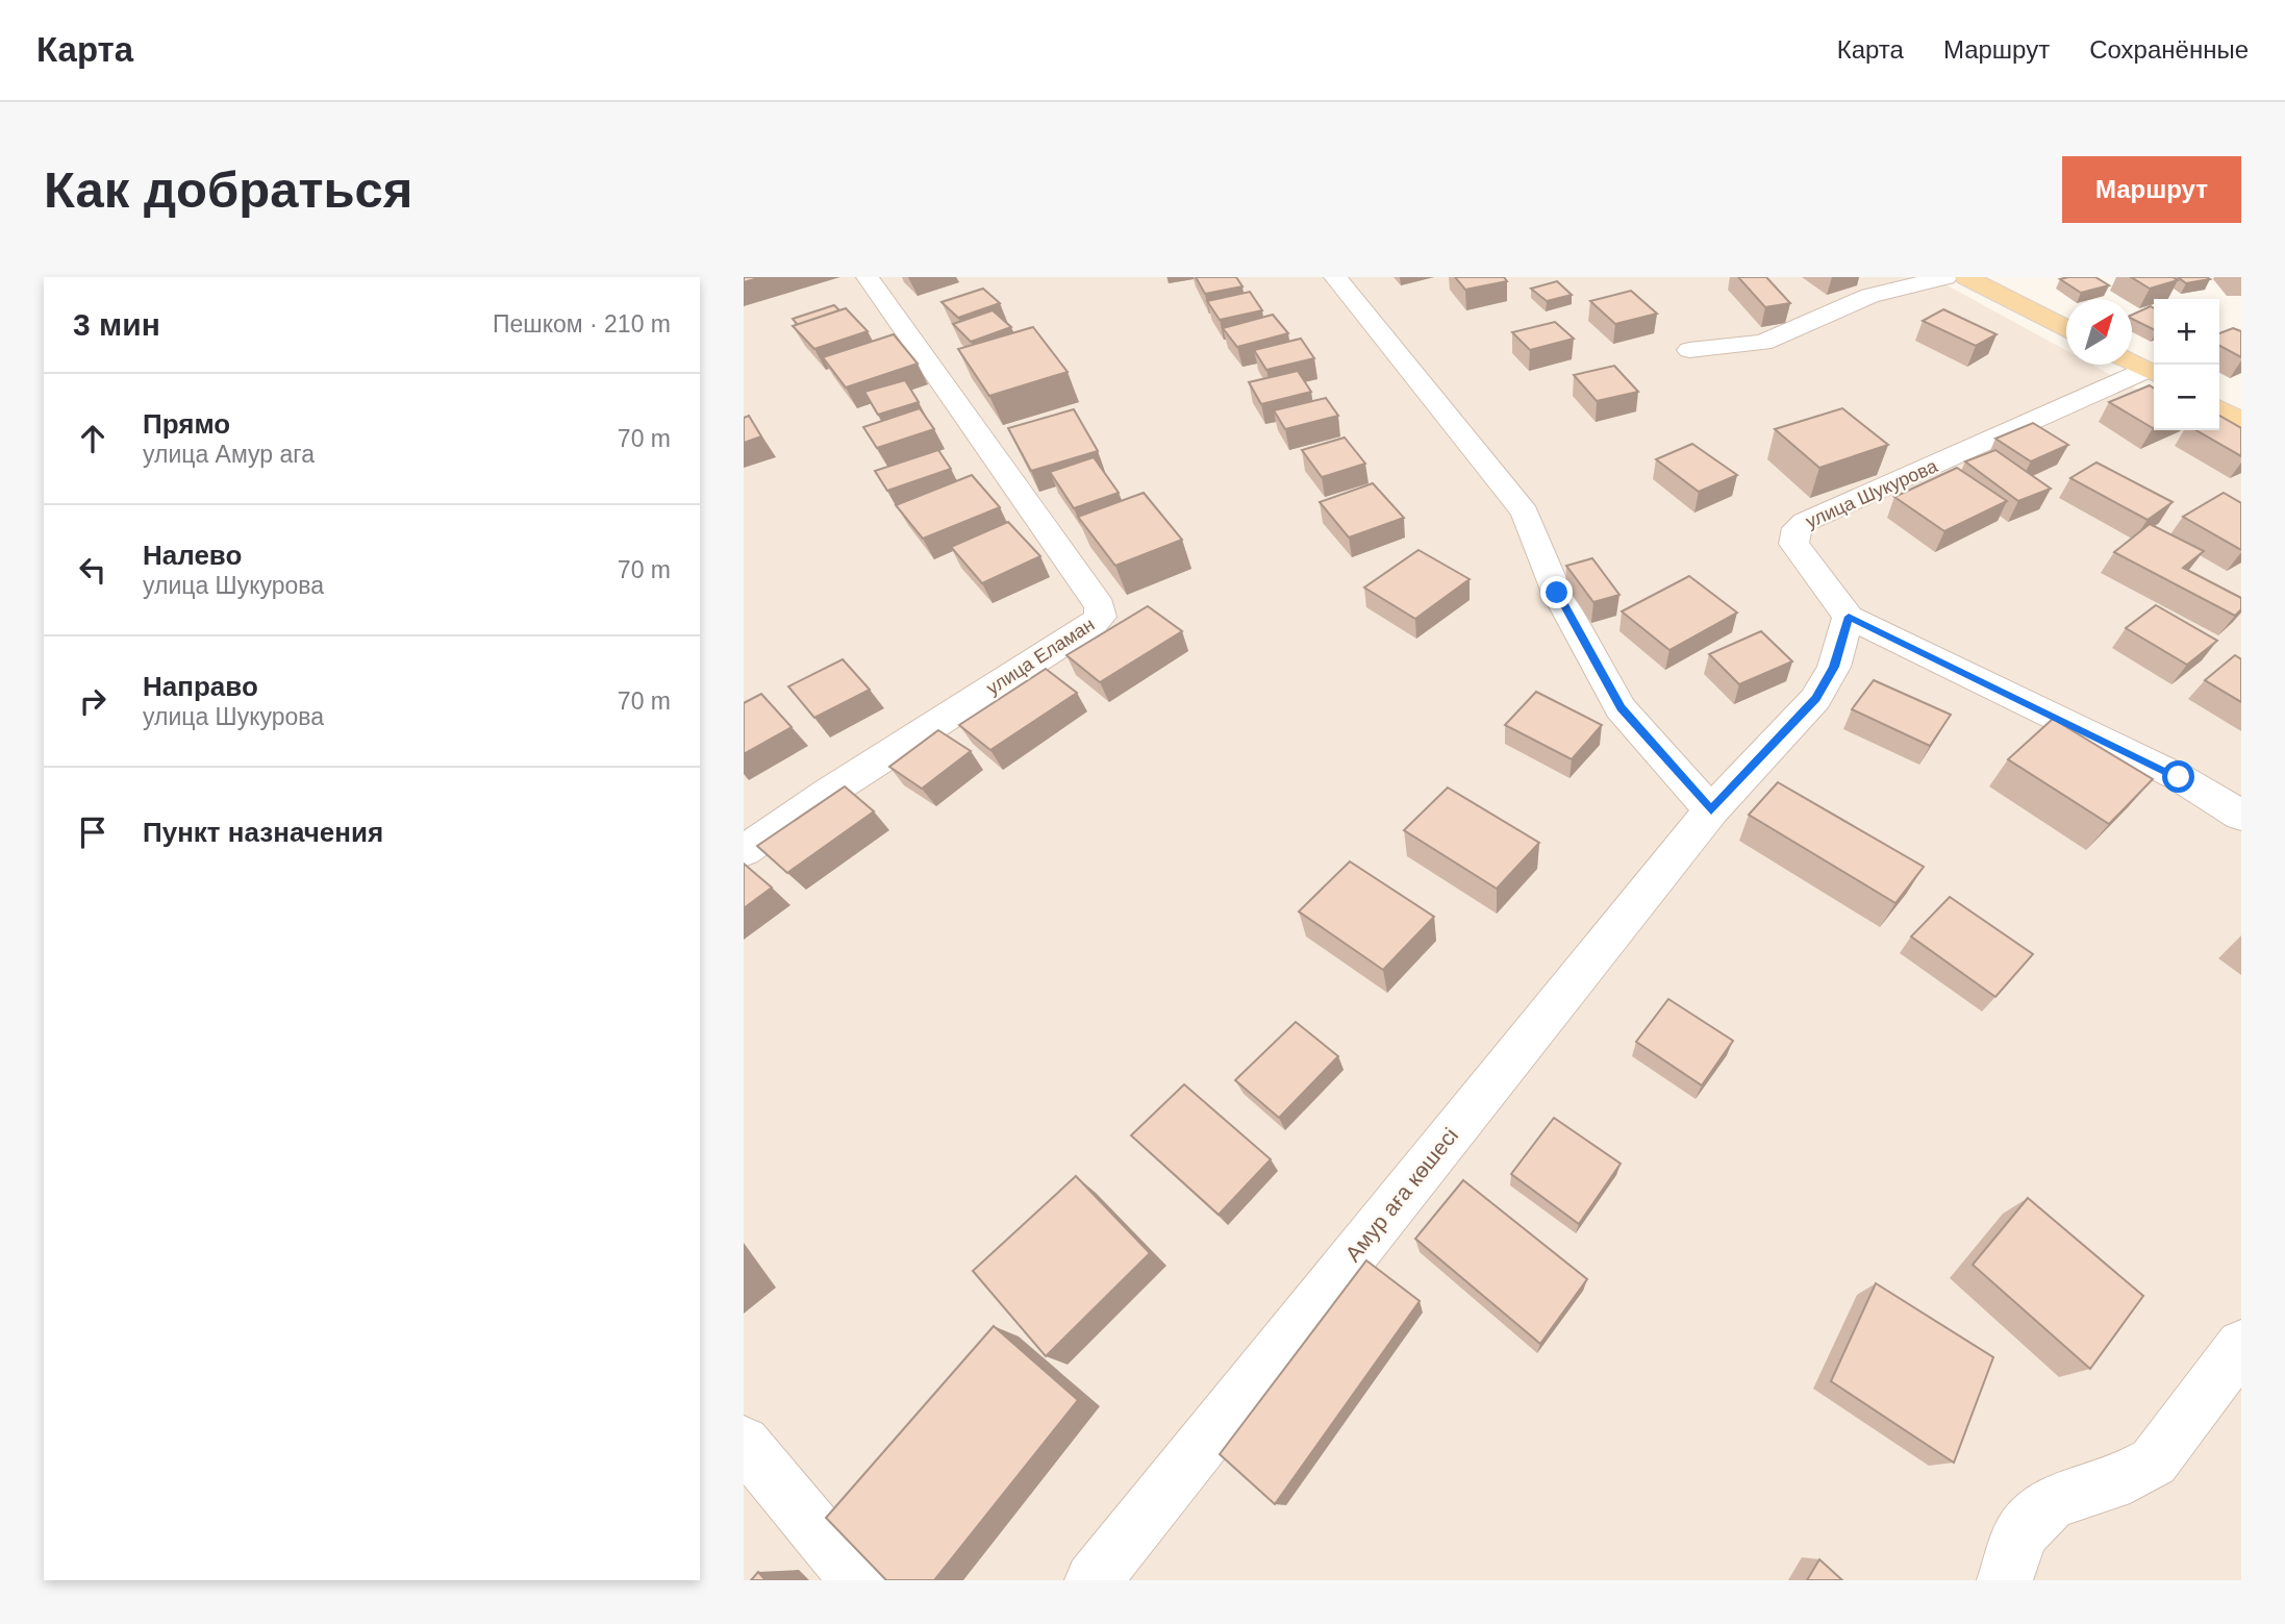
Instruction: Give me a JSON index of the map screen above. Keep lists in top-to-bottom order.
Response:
{
  "streets": {
    "street": ["улица Шукурова", "улица Еламан", "Амур аға көшесі"]
  },
  "north": "top right",
  "page": {
    "header": "Карта",
    "nav": ["Карта", "Маршрут", "Сохранённые"],
    "buttons": "Маршрут",
    "title": "Как добраться",
    "heading": ["3 мин", "Пешком · 210 m"],
    "map_buttons": ["+", "−"],
    "list": [
      ["Прямо", "улица Амур ага", "70 m"],
      ["Налево", "улица Шукурова", "70 m"],
      ["Направо", "улица Шукурова", "70 m"],
      "Пункт назначения"
    ]
  }
}
